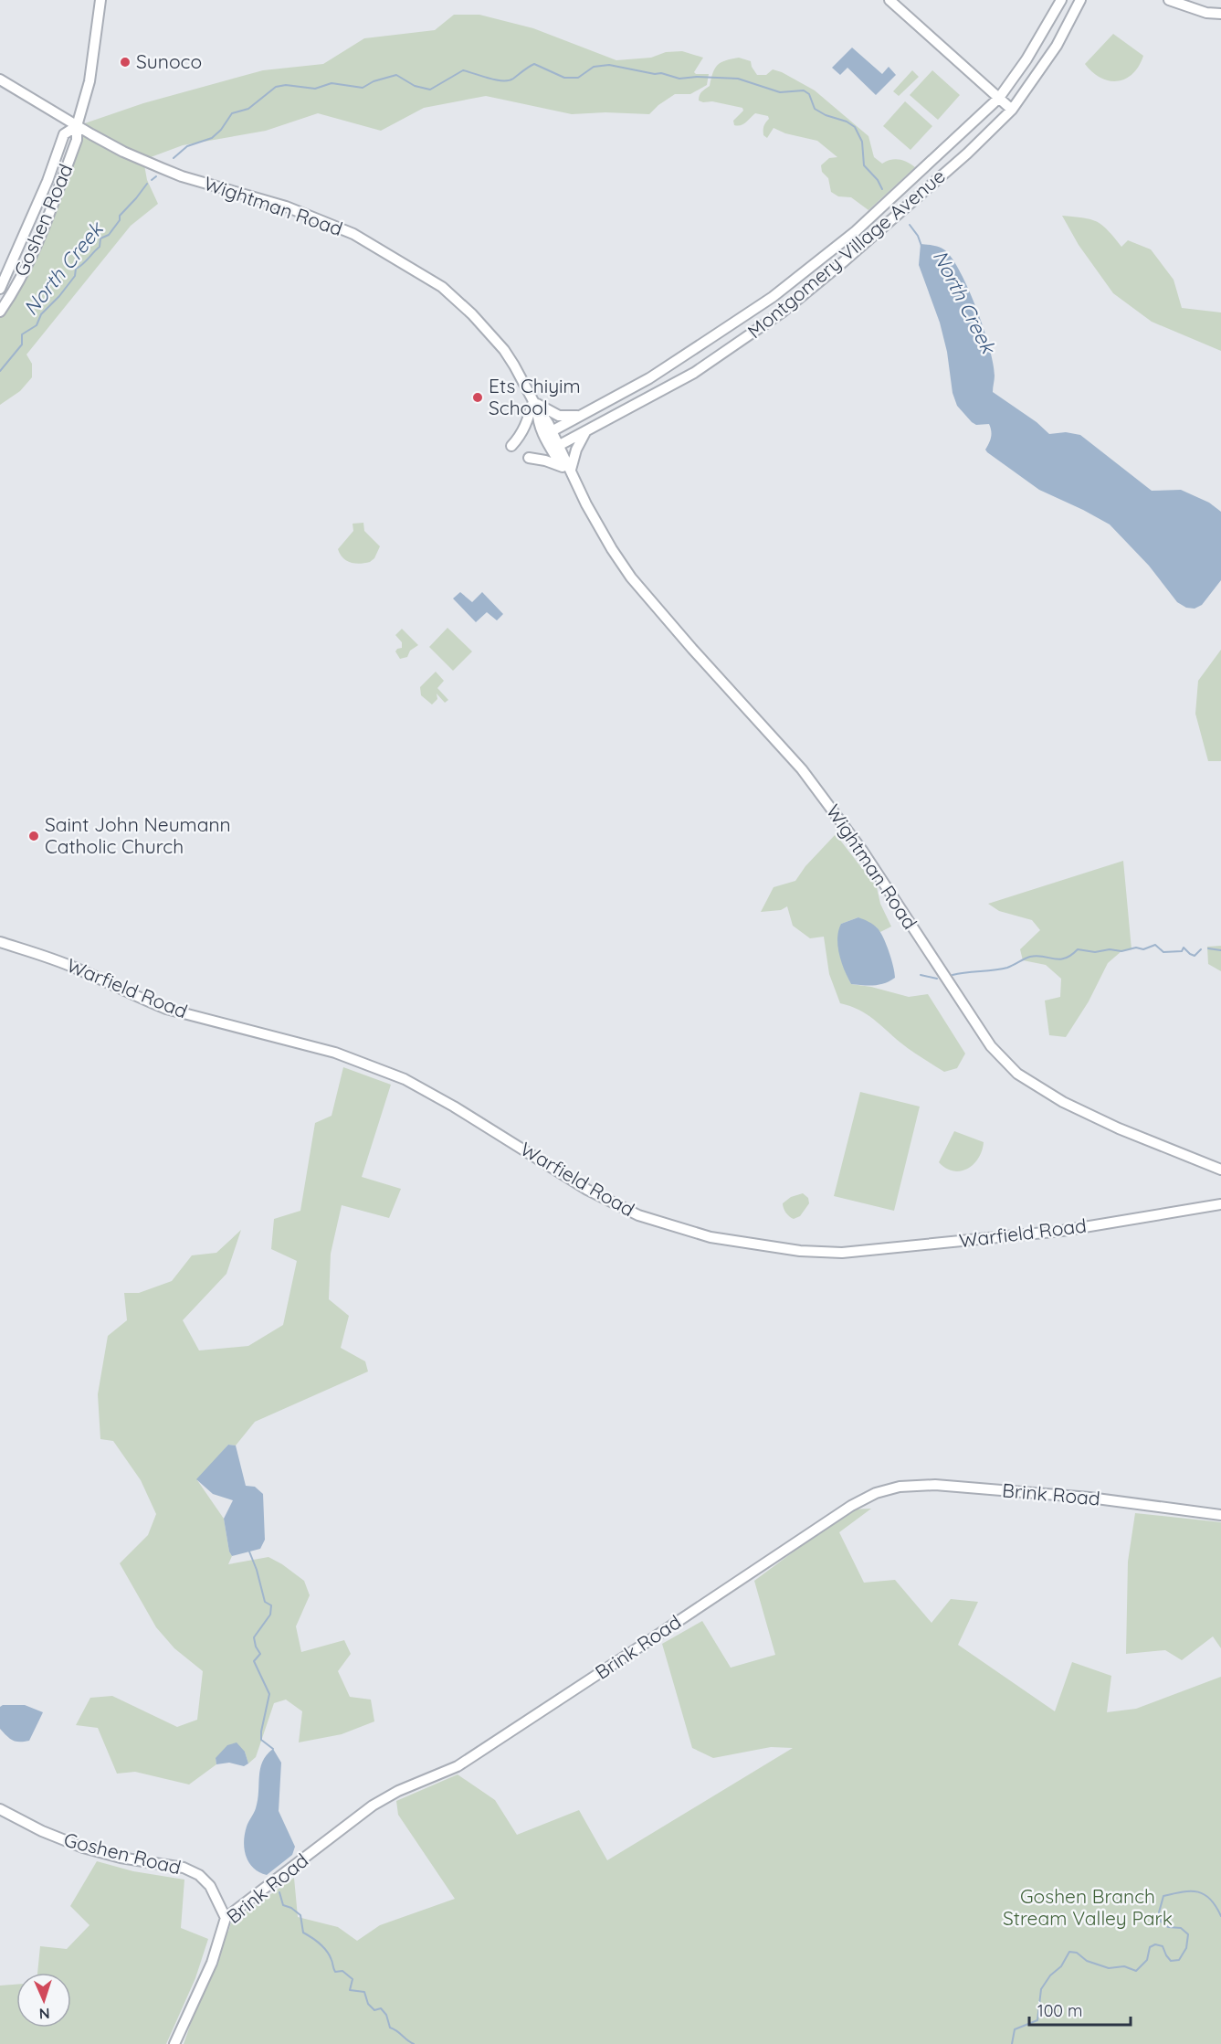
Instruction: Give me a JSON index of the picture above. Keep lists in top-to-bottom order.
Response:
{
  "streets": {
    "main road": [
      "Wightman Road",
      "Goshen Road",
      "Montgomery Village Avenue",
      "Warfield Road",
      "Brink Road"
    ]
  },
  "crossings": [
    ["Wightman Road", "Goshen Road"],
    ["Wightman Road", "Montgomery Village Avenue"],
    ["Goshen Road", "Brink Road"]
  ],
  "water": ["North Creek"],
  "parks": ["Goshen Branch Stream Valley Park"],
  "places": ["Sunoco", "Ets Chiyim School", "Saint John Neumann Catholic Church"],
  "scale_bar": "100 m",
  "north": "bottom"
}
